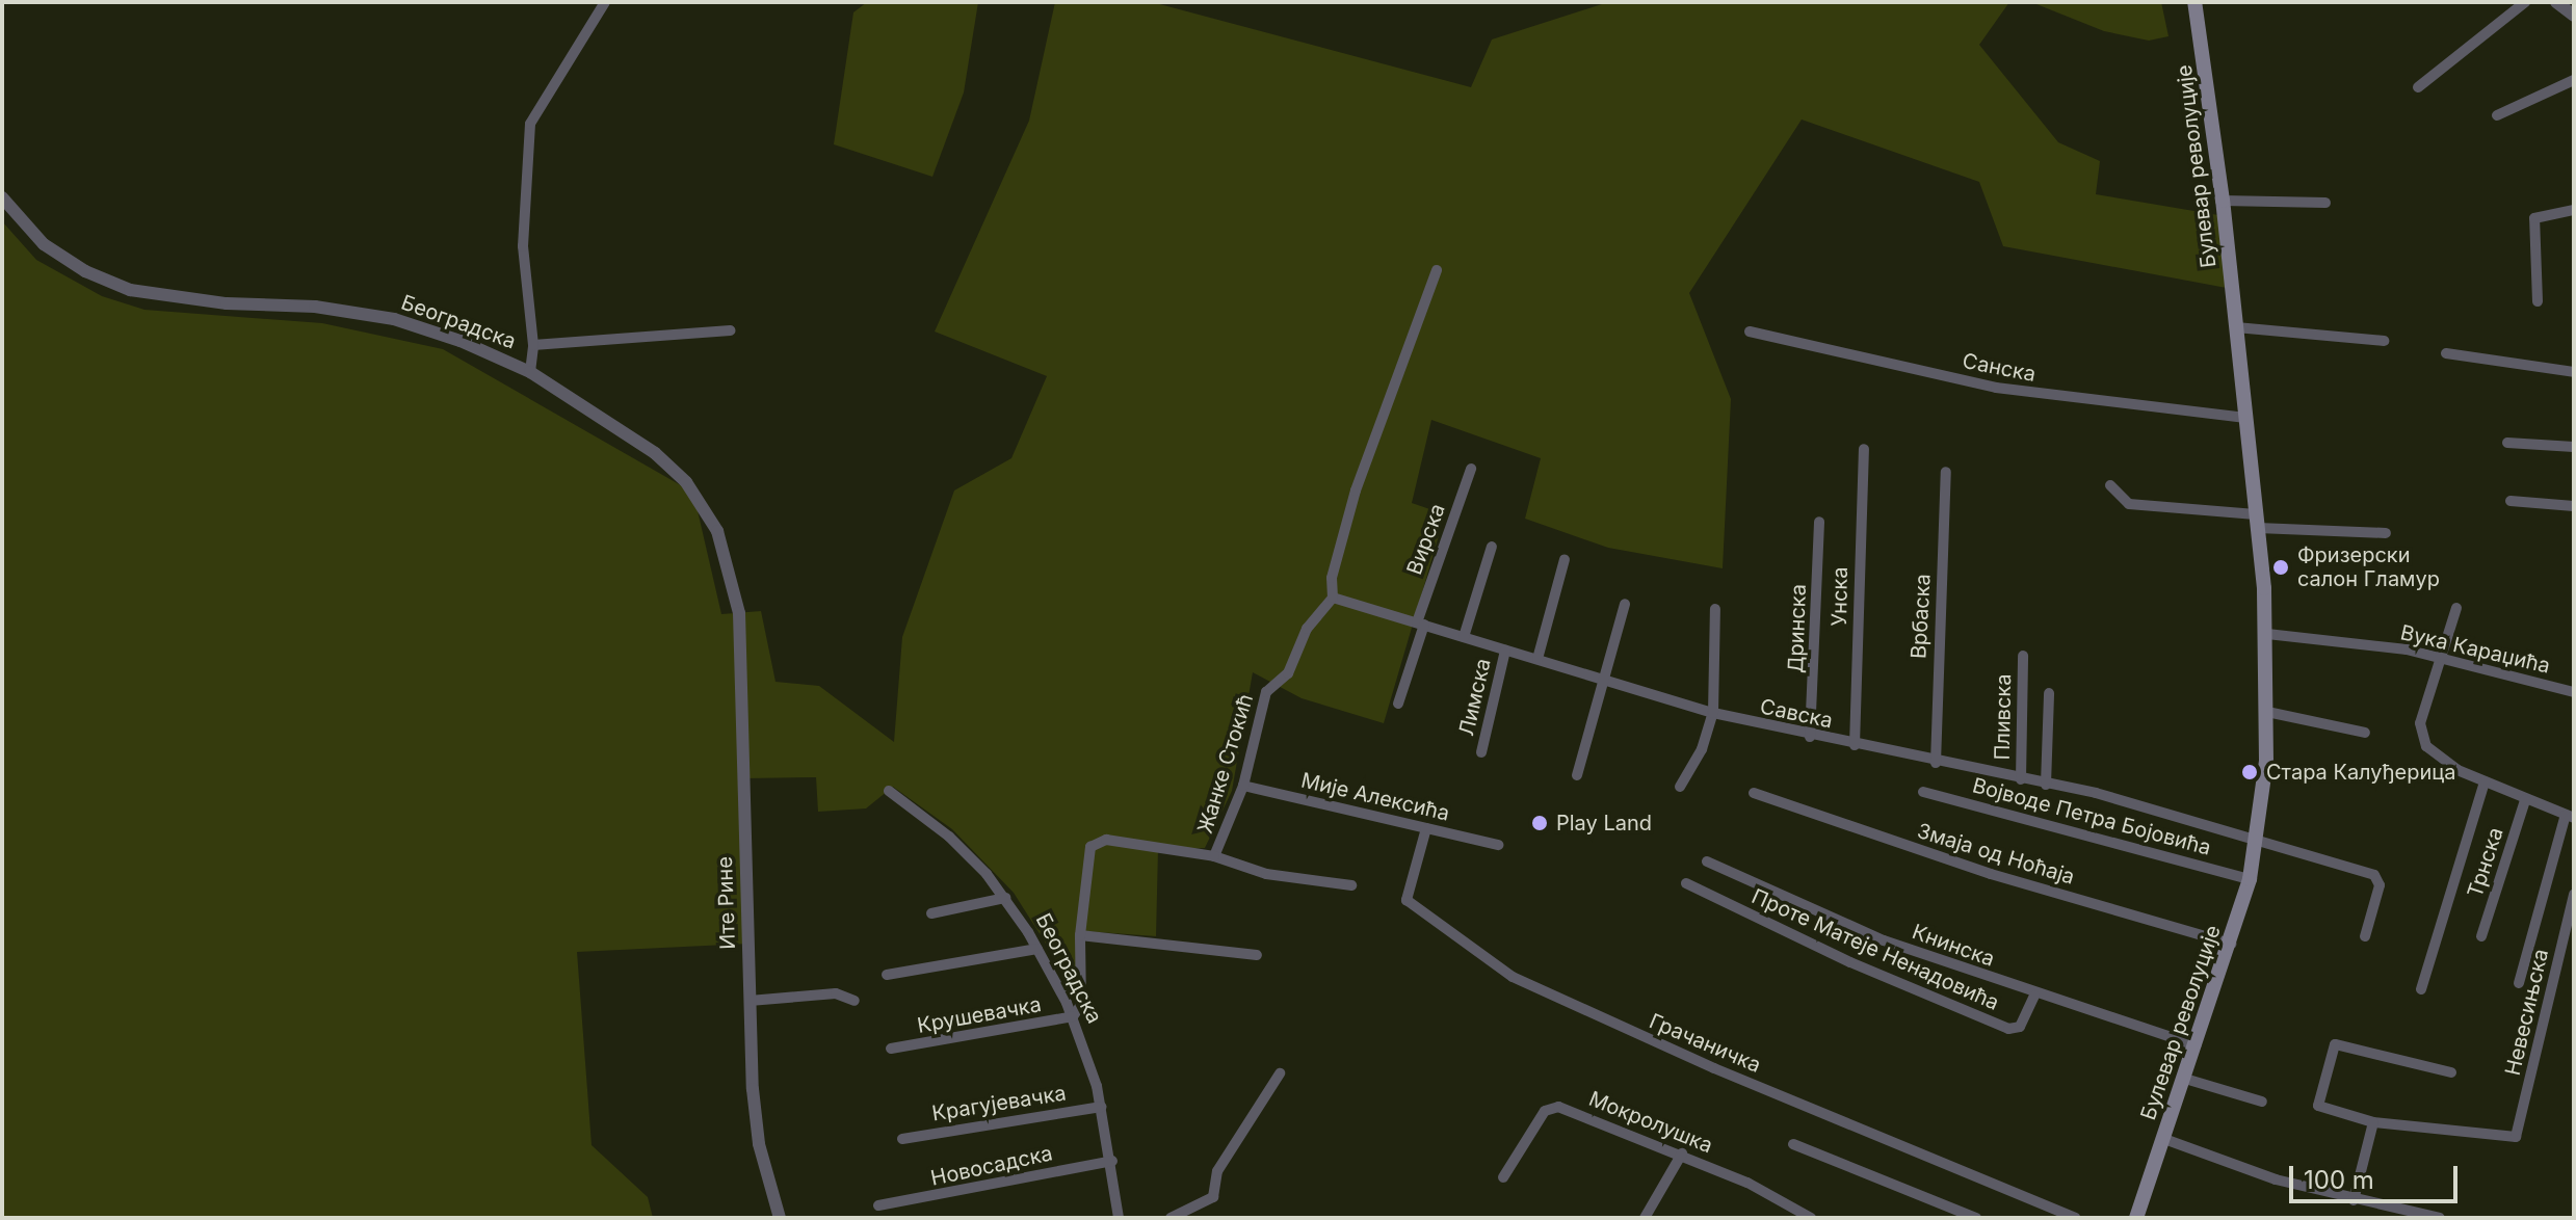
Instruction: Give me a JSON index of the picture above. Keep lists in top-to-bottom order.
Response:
{
  "streets": {
    "main road": ["Булевар револуције"],
    "street": [
      "Београдска",
      "Санска",
      "Вирска",
      "Унска",
      "Врбаска",
      "Дринска",
      "Вука Караџића",
      "Лимска",
      "Савска",
      "Пливска",
      "Жанке Стокић",
      "Мије Алексића",
      "Војводе Петра Бојовића",
      "Змаја од Ноћаја",
      "Трнска",
      "Ите Рине",
      "Книнска",
      "Проте Матеје Ненадовића",
      "Невесињска",
      "Крушевачка",
      "Грачаничка",
      "Крагујевачка",
      "Мокролушка",
      "Новосадска"
    ]
  },
  "crossings": [
    ["Булевар револуције", "Санска"],
    ["Булевар револуције", "Вука Караџића"],
    ["Булевар револуције", "Савска"],
    ["Булевар револуције", "Војводе Петра Бојовића"],
    ["Булевар револуције", "Змаја од Ноћаја"],
    ["Булевар револуције", "Книнска"],
    ["Београдска", "Жанке Стокић"],
    ["Београдска", "Ите Рине"],
    ["Београдска", "Крушевачка"],
    ["Београдска", "Крагујевачка"],
    ["Београдска", "Новосадска"],
    ["Вирска", "Савска"],
    ["Унска", "Савска"],
    ["Врбаска", "Савска"],
    ["Дринска", "Савска"],
    ["Лимска", "Савска"],
    ["Савска", "Пливска"],
    ["Савска", "Жанке Стокић"],
    ["Жанке Стокић", "Мије Алексића"],
    ["Жанке Стокић", "Крушевачка"],
    ["Мије Алексића", "Грачаничка"],
    ["Книнска", "Проте Матеје Ненадовића"]
  ],
  "places": ["Фризерски салон Гламур", "Стара Калуђерица", "Play Land"],
  "scale_bar": "100 m"
}
